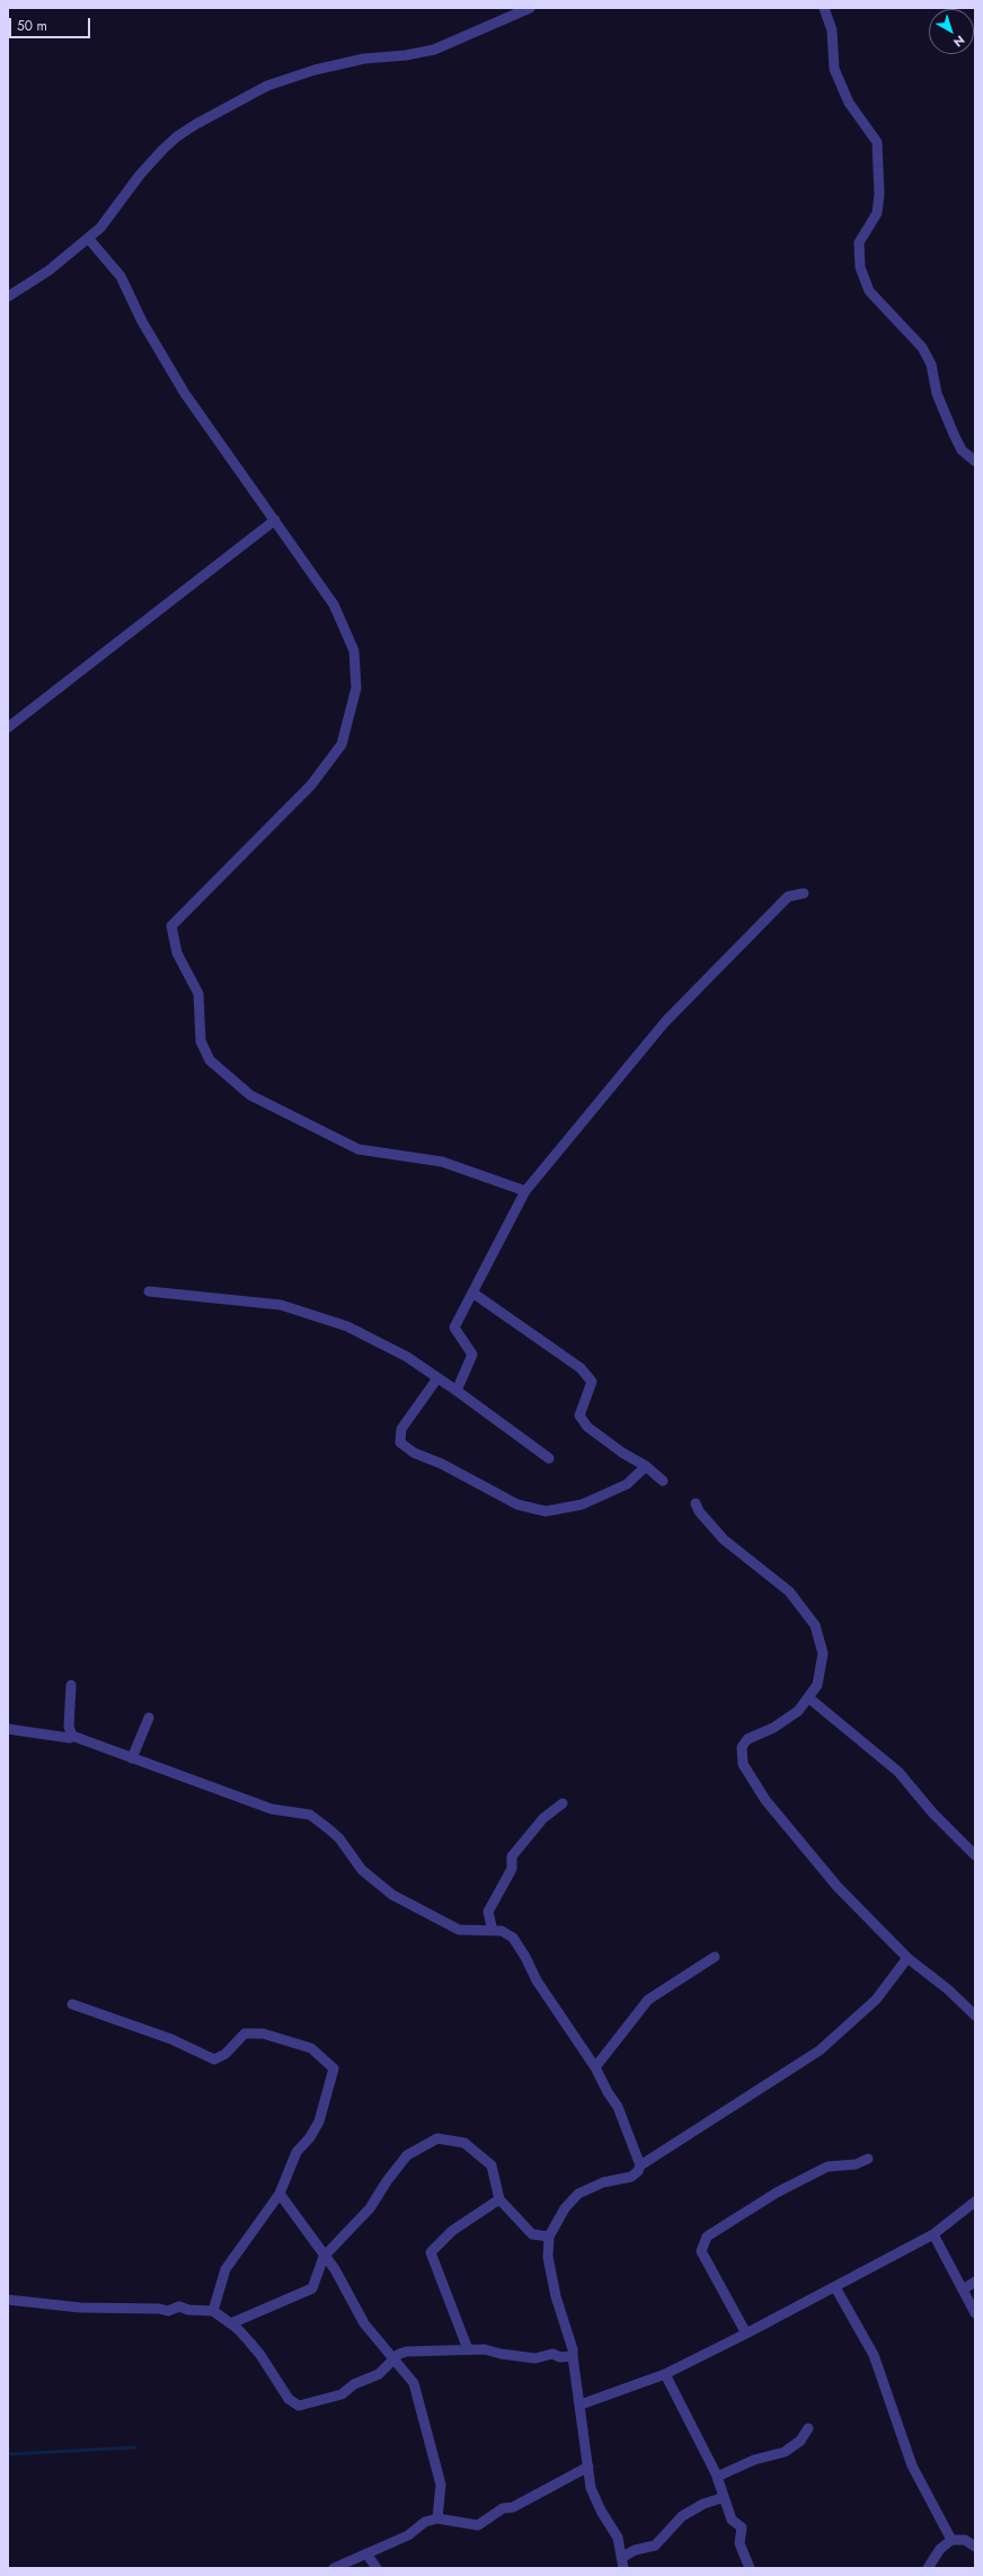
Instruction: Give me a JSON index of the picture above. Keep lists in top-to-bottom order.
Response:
{
  "scale_bar": "50 m",
  "north": "bottom right"
}
